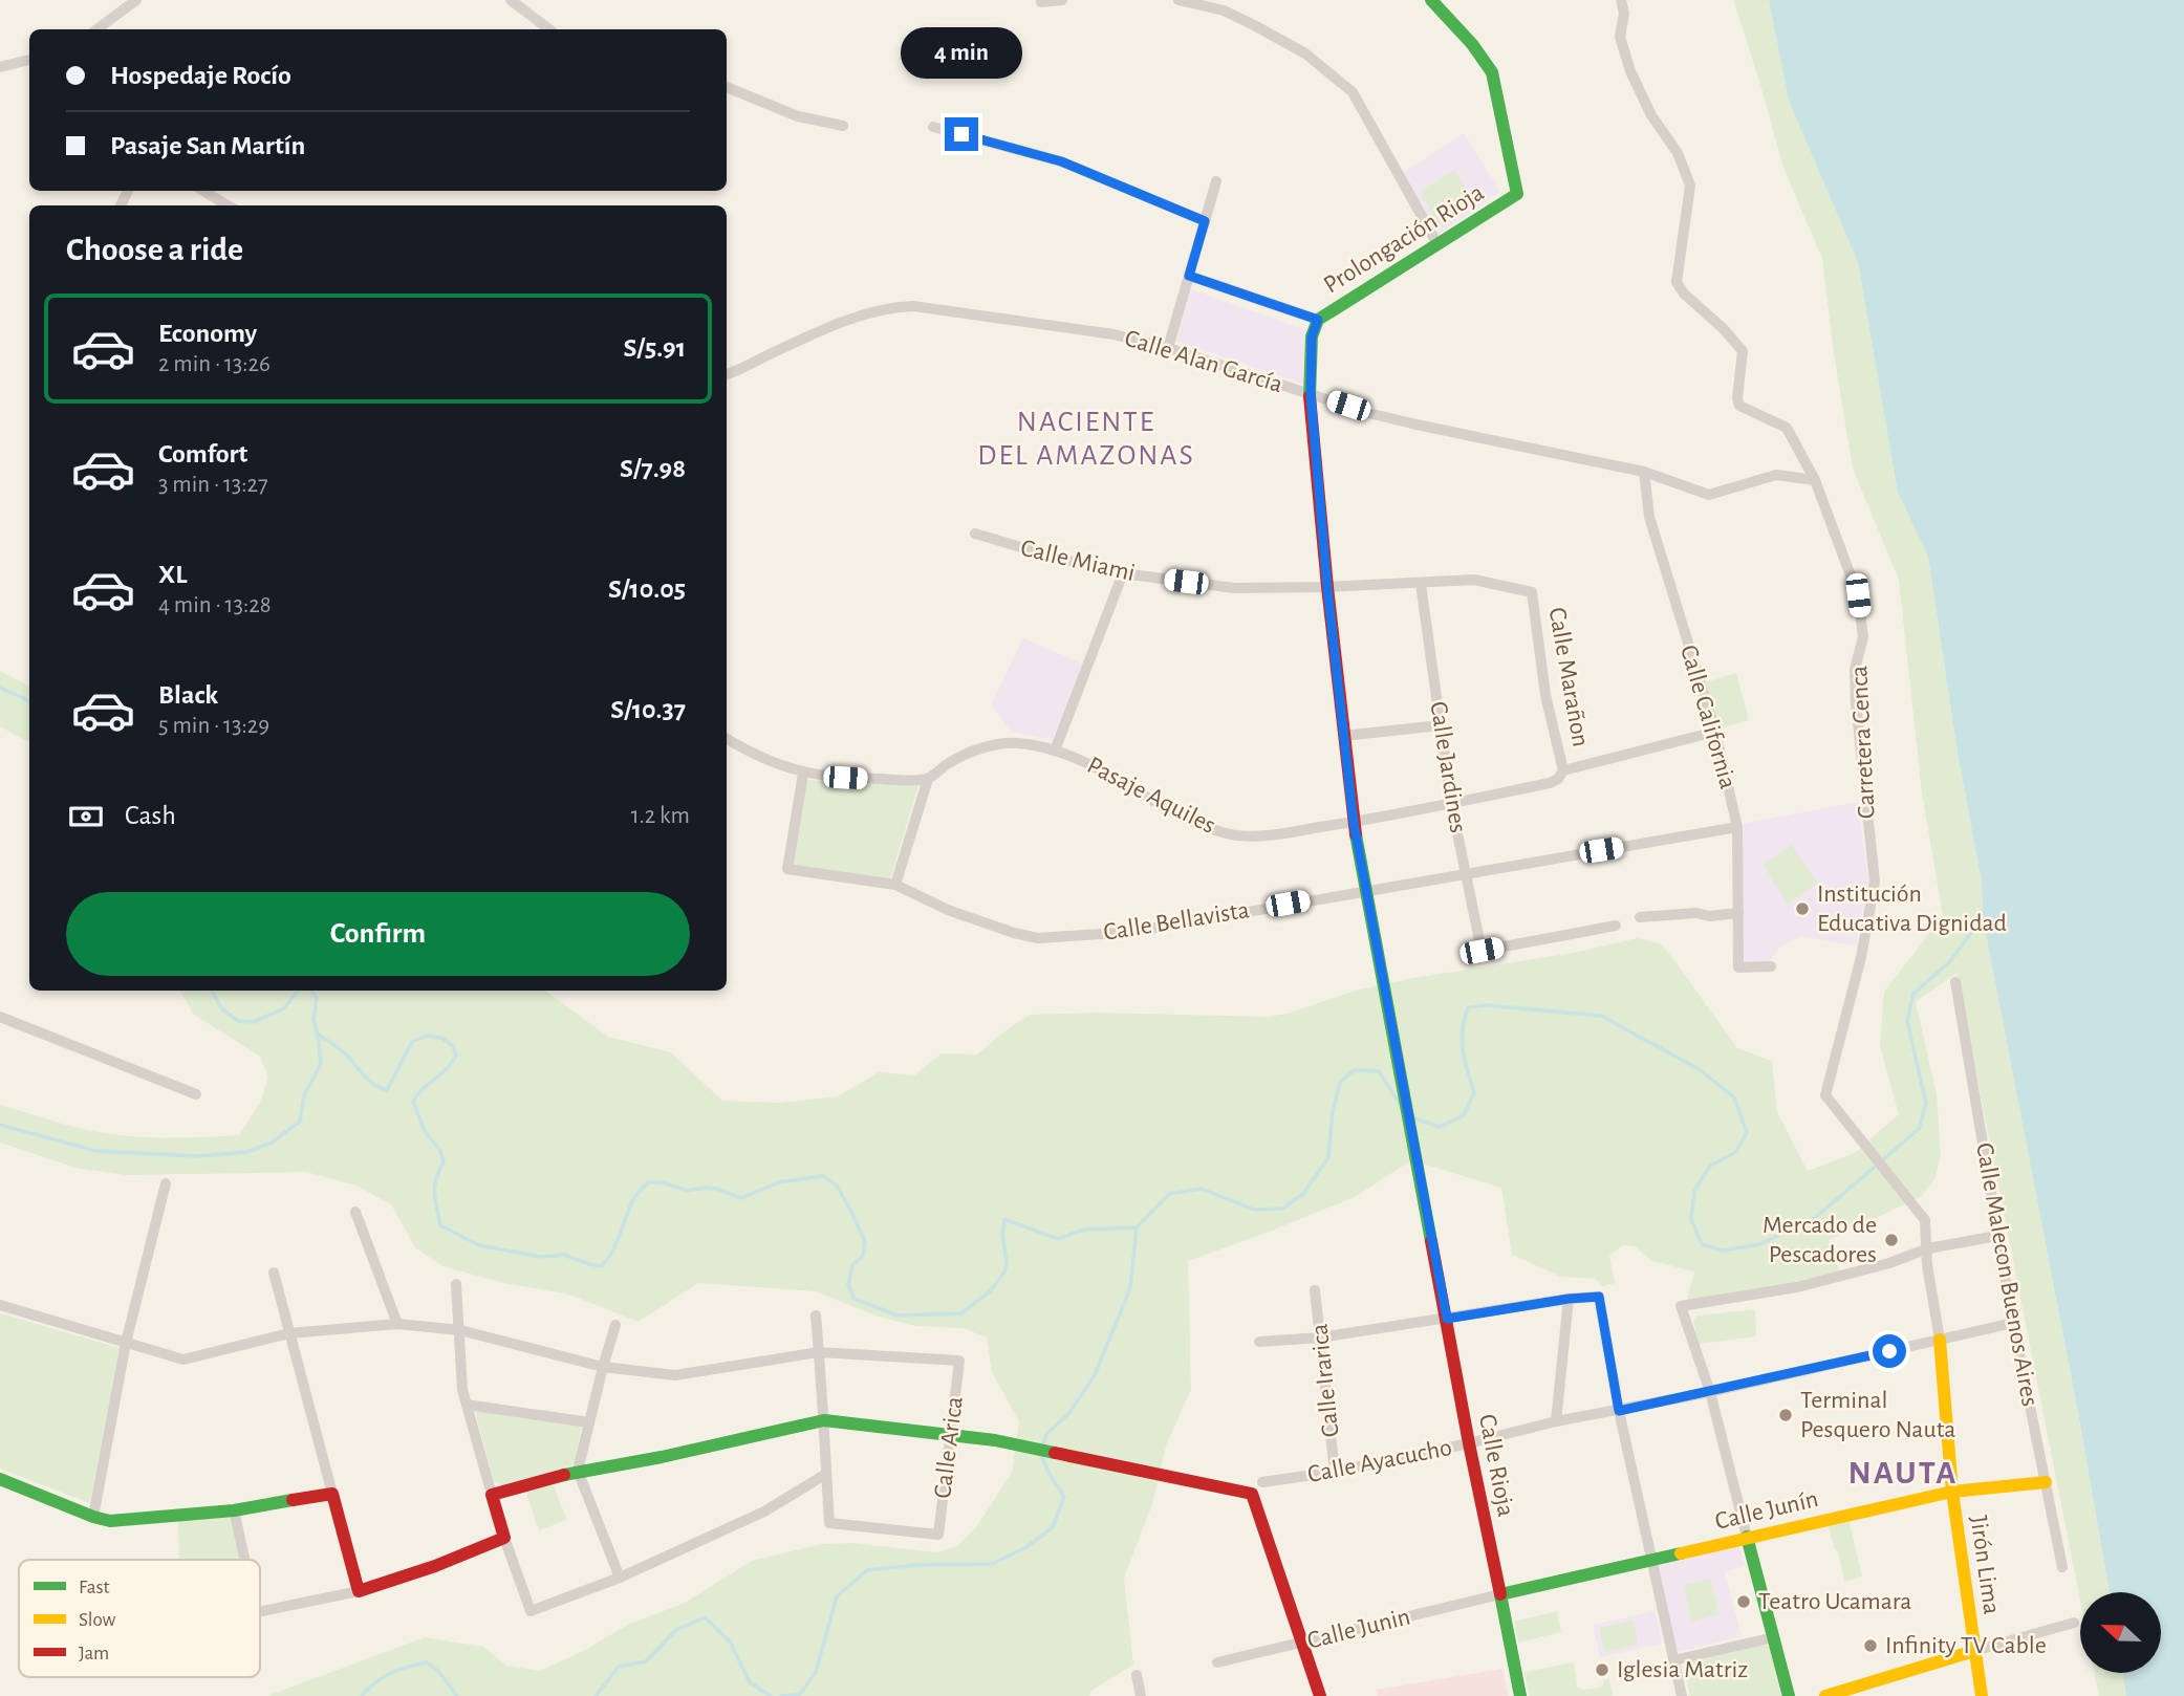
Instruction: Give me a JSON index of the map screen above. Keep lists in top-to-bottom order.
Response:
{
  "streets": {
    "street": [
      "Prolongación Rioja",
      "Calle Alan García",
      "Calle Miami",
      "Calle Marañon",
      "Calle California",
      "Carretera Cenca",
      "Calle Jardines",
      "Pasaje Aquiles",
      "Calle Bellavista",
      "Calle Malecon Buenos Aires",
      "Calle Irarica",
      "Calle Arica",
      "Calle Ayacucho",
      "Calle Rioja",
      "Calle Junín",
      "Jirón Lima",
      "Calle Junin"
    ]
  },
  "crossings": [
    ["Prolongación Rioja", "Calle Alan García"],
    ["Prolongación Rioja", "Calle Miami"],
    ["Prolongación Rioja", "Pasaje Aquiles"],
    ["Prolongación Rioja", "Calle Bellavista"],
    ["Prolongación Rioja", "Calle Rioja"],
    ["Calle Alan García", "Calle California"],
    ["Calle Alan García", "Carretera Cenca"],
    ["Calle Miami", "Calle Marañon"],
    ["Calle Miami", "Calle Jardines"],
    ["Calle Marañon", "Pasaje Aquiles"],
    ["Calle California", "Pasaje Aquiles"],
    ["Calle California", "Calle Bellavista"],
    ["Carretera Cenca", "Jirón Lima"],
    ["Calle Jardines", "Pasaje Aquiles"],
    ["Calle Jardines", "Calle Bellavista"],
    ["Calle Malecon Buenos Aires", "Calle Ayacucho"],
    ["Calle Malecon Buenos Aires", "Calle Junín"],
    ["Calle Irarica", "Calle Ayacucho"],
    ["Calle Ayacucho", "Calle Rioja"],
    ["Calle Ayacucho", "Jirón Lima"],
    ["Calle Rioja", "Calle Junín"],
    ["Calle Rioja", "Calle Junin"],
    ["Calle Junín", "Jirón Lima"],
    ["Calle Junín", "Calle Junin"]
  ],
  "districts": ["NACIENTE DEL AMAZONAS", "NAUTA"],
  "places": [
    "Institución Educativa Dignidad",
    "Mercado de Pescadores",
    "Terminal Pesquero Nauta",
    "Teatro Ucamara",
    "Infinity TV Cable",
    "Iglesia Matriz"
  ],
  "legend": ["Fast", "Slow", "Jam"],
  "north": "left",
  "page": {
    "bubble": "4 min",
    "banner": ["Hospedaje Rocío", "Pasaje San Martín"],
    "heading": "Choose a ride",
    "list": [
      {
        "name": "Economy",
        "note": "2 min · 13:26",
        "value": "S/5.91"
      },
      {
        "name": "Comfort",
        "note": "3 min · 13:27",
        "value": "S/7.98"
      },
      {
        "name": "XL",
        "note": "4 min · 13:28",
        "value": "S/10.05"
      },
      {
        "name": "Black",
        "note": "5 min · 13:29",
        "value": "S/10.37"
      }
    ],
    "pay": ["Cash", "1.2 km"],
    "buttons": "Confirm"
  }
}
